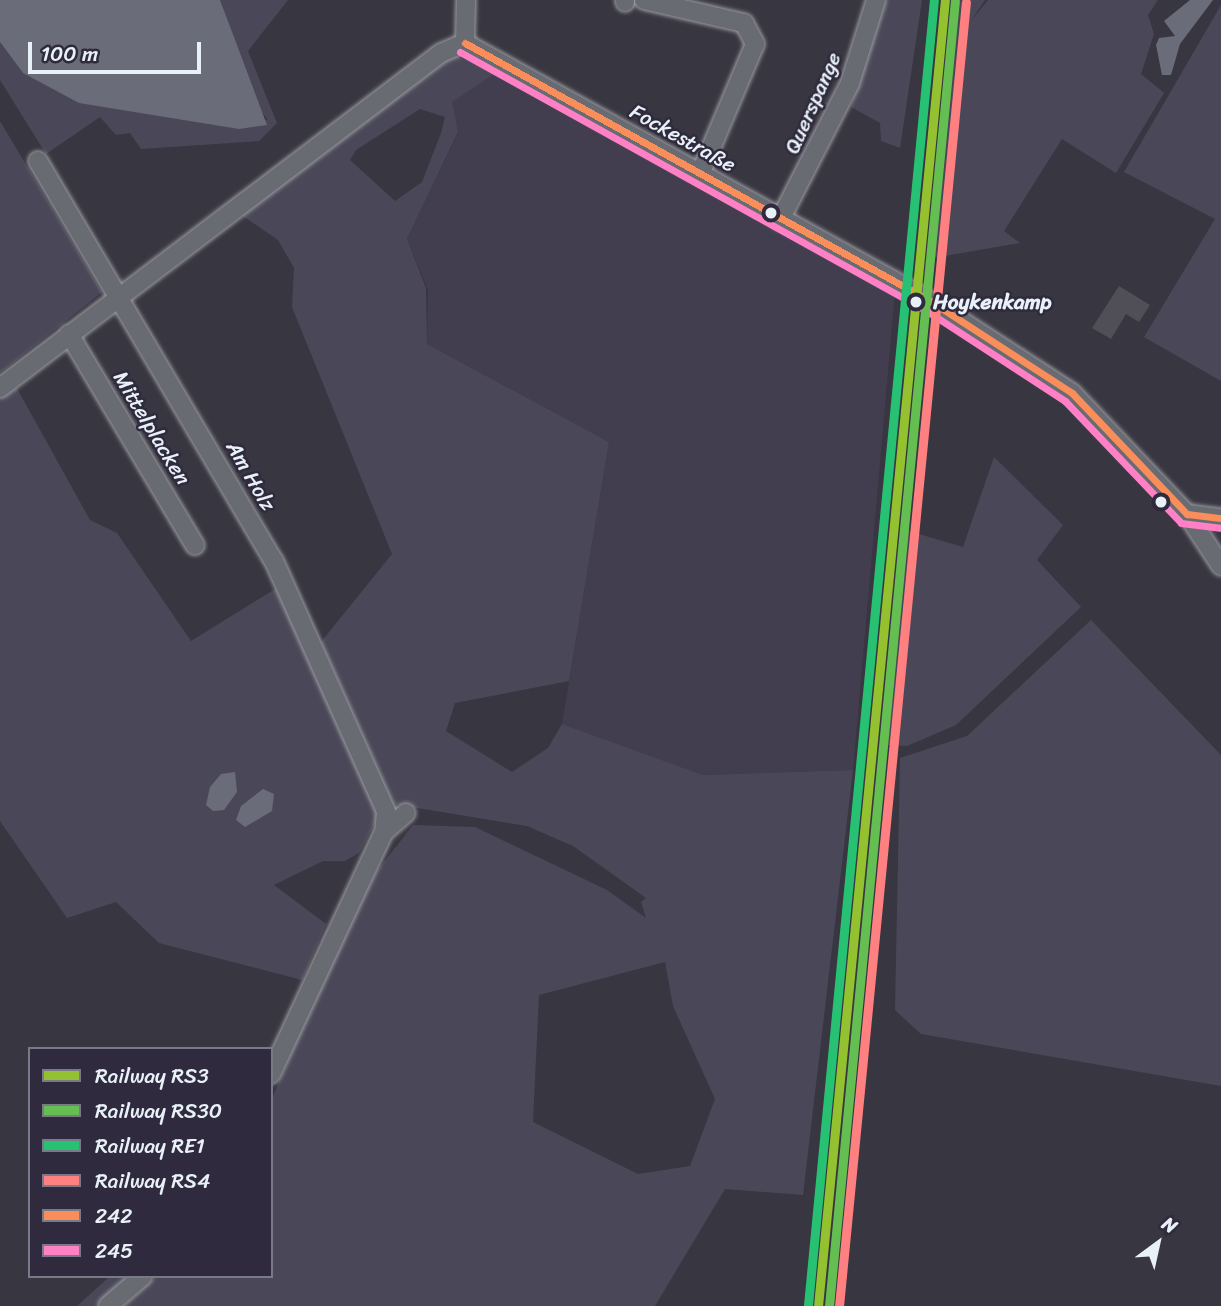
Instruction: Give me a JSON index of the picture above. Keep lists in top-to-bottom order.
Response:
{
  "streets": {
    "street": [
      "Querspange",
      "Fockestraße",
      "Mittelplacken",
      "Am Holz"
    ]
  },
  "crossings": [
    ["Querspange", "Fockestraße"]
  ],
  "places": ["Hoykenkamp"],
  "lines": [
    "rail line RS3",
    "rail line RE1",
    "rail line RS30",
    "rail line RS4",
    "transit line 242",
    "transit line 245"
  ],
  "legend": [
    "Railway RS3",
    "Railway RS30",
    "Railway RE1",
    "Railway RS4",
    "242",
    "245"
  ],
  "scale_bar": "100 m",
  "north": "top right"
}
